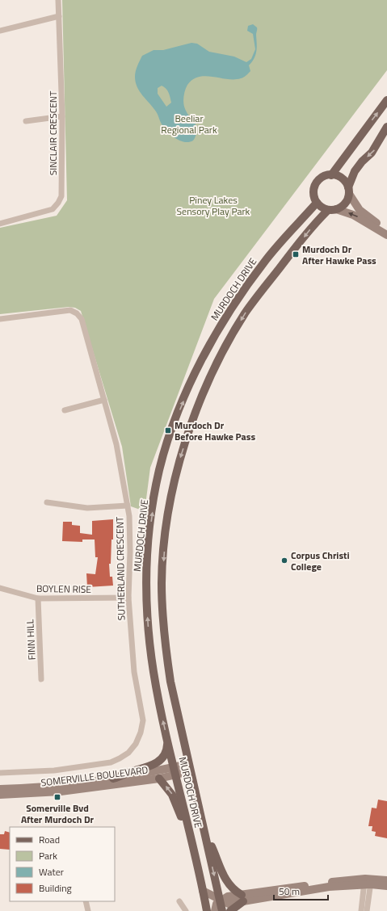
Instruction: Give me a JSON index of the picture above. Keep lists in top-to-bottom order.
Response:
{
  "streets": {
    "main road": ["MURDOCH DRIVE", "SOMERVILLE BOULEVARD"],
    "street": [
      "SINCLAIR CRESCENT",
      "SUTHERLAND CRESCENT",
      "BOYLEN RISE",
      "FINN HILL"
    ]
  },
  "crossings": [
    ["MURDOCH DRIVE", "SOMERVILLE BOULEVARD"],
    ["SUTHERLAND CRESCENT", "BOYLEN RISE"],
    ["BOYLEN RISE", "FINN HILL"]
  ],
  "parks": ["Beeliar Regional Park", "Piney Lakes Sensory Play Park"],
  "places": {
    "transit": ["Murdoch Dr After Hawke Pass", "Murdoch Dr Before Hawke Pass", "Somerville Bvd After Murdoch Dr"],
    "other": ["Corpus Christi College"]
  },
  "legend": [
    "Road",
    "Park",
    "Water",
    "Building"
  ],
  "scale_bar": "50 m"
}
